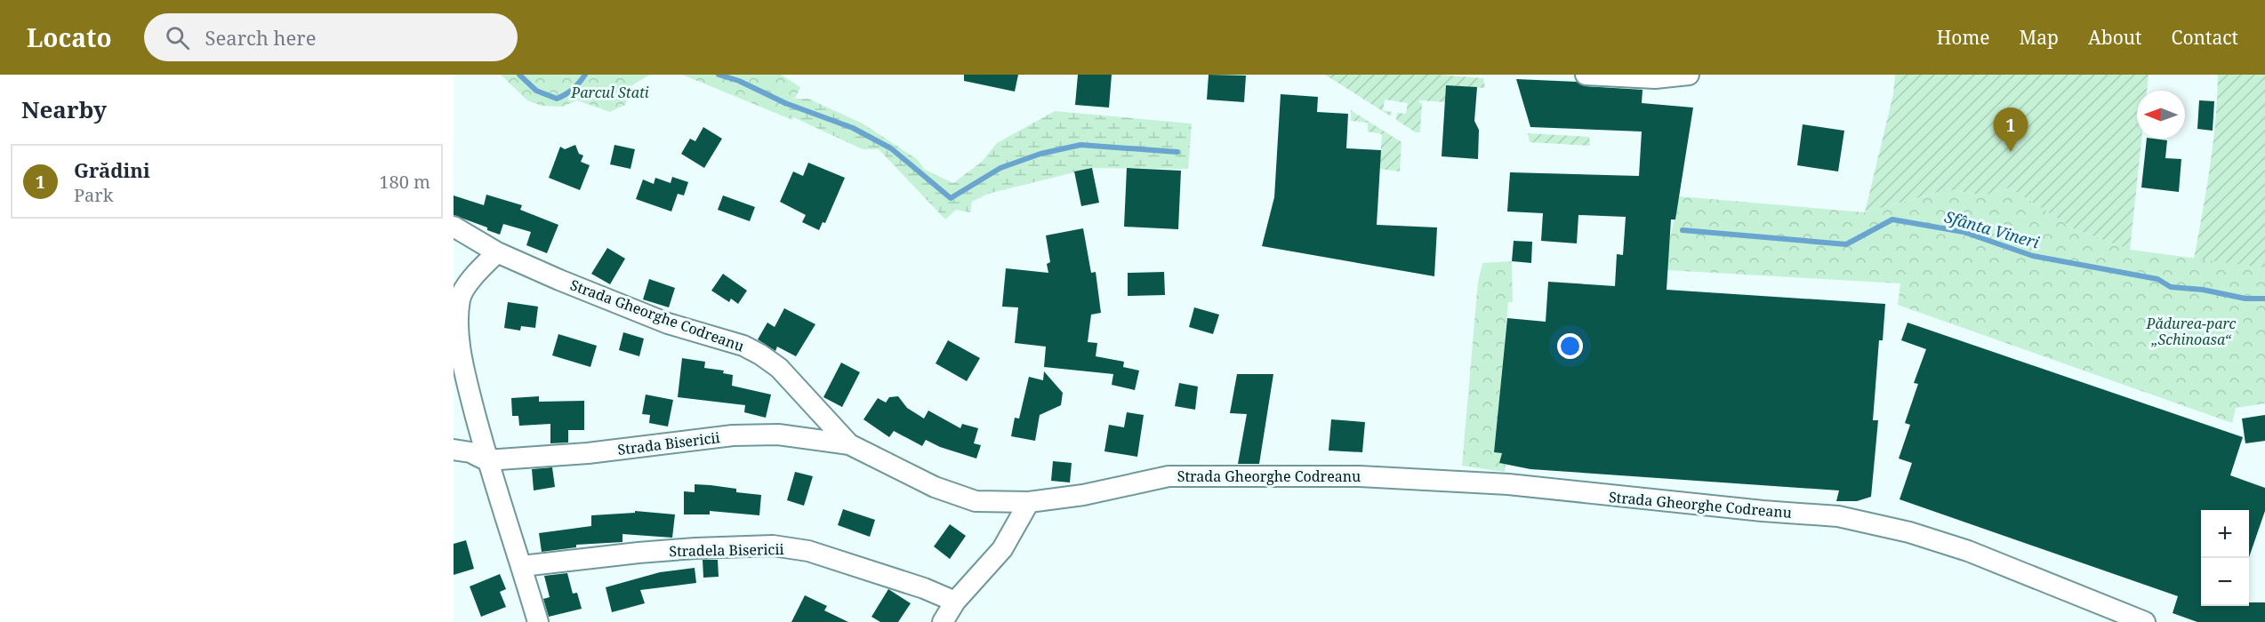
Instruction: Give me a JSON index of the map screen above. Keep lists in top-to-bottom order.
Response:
{
  "streets": {
    "street": ["Strada Gheorghe Codreanu", "Strada Bisericii", "Stradela Bisericii"]
  },
  "crossings": [
    ["Strada Gheorghe Codreanu", "Strada Bisericii"]
  ],
  "water": ["Sfânta Vineri"],
  "parks": ["Parcul Stati", "Pădurea-parc „Schinoasa“"],
  "north": "left",
  "page": {
    "header": "Locato",
    "search": "Search here",
    "nav": [
      "Home",
      "Map",
      "About",
      "Contact"
    ],
    "heading": "Nearby",
    "pins": "1",
    "list": [
      {
        "mark": "1",
        "name": "Grădini",
        "note": "Park",
        "value": "180 m"
      }
    ],
    "map_buttons": ["+", "−"]
  }
}
